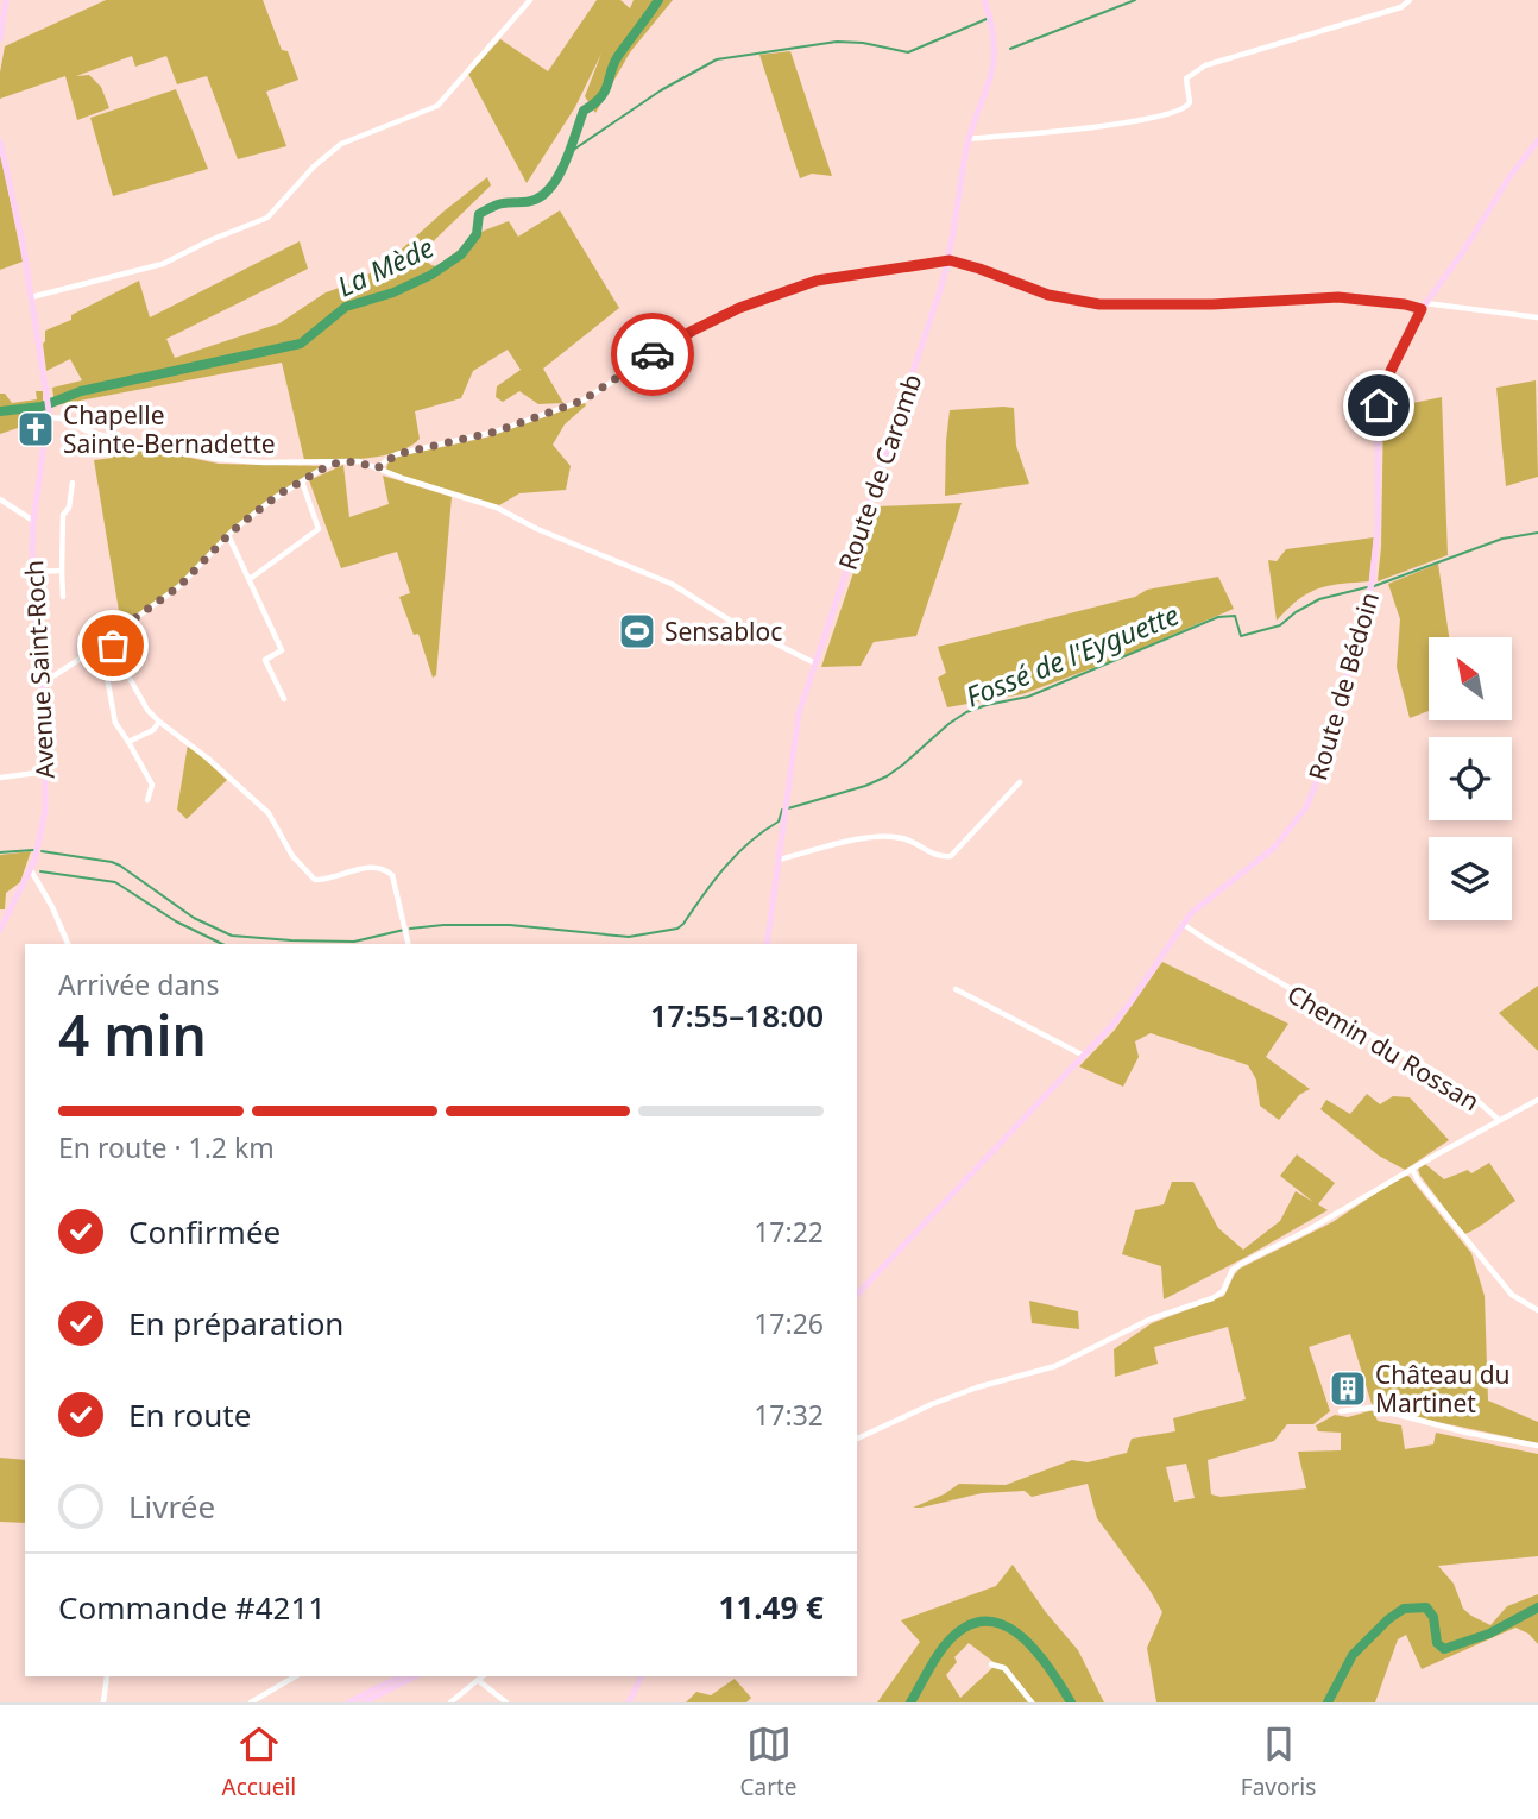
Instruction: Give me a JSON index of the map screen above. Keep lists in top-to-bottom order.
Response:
{
  "streets": {
    "main road": ["Route de Caromb", "Avenue Saint-Roch", "Route de Bédoin"],
    "street": ["Chemin du Rossan"]
  },
  "crossings": [
    ["Route de Bédoin", "Chemin du Rossan"]
  ],
  "water": ["La Mède", "Fossé de l'Eyguette"],
  "places": {
    "church": ["Chapelle Sainte-Bernadette"],
    "sports": ["Sensabloc"],
    "building": ["Château du Martinet"]
  },
  "north": "top left",
  "page": {
    "heading": ["4 min", "Arrivée dans", "17:55–18:00"],
    "panel": ["Commande #4211", "11.49 €"],
    "bar": "En route · 1.2 km",
    "list": [
      ["Confirmée", "17:22"],
      ["En préparation", "17:26"],
      ["En route", "17:32"],
      "Livrée"
    ],
    "tabs": ["Accueil", "Carte", "Favoris"]
  }
}
